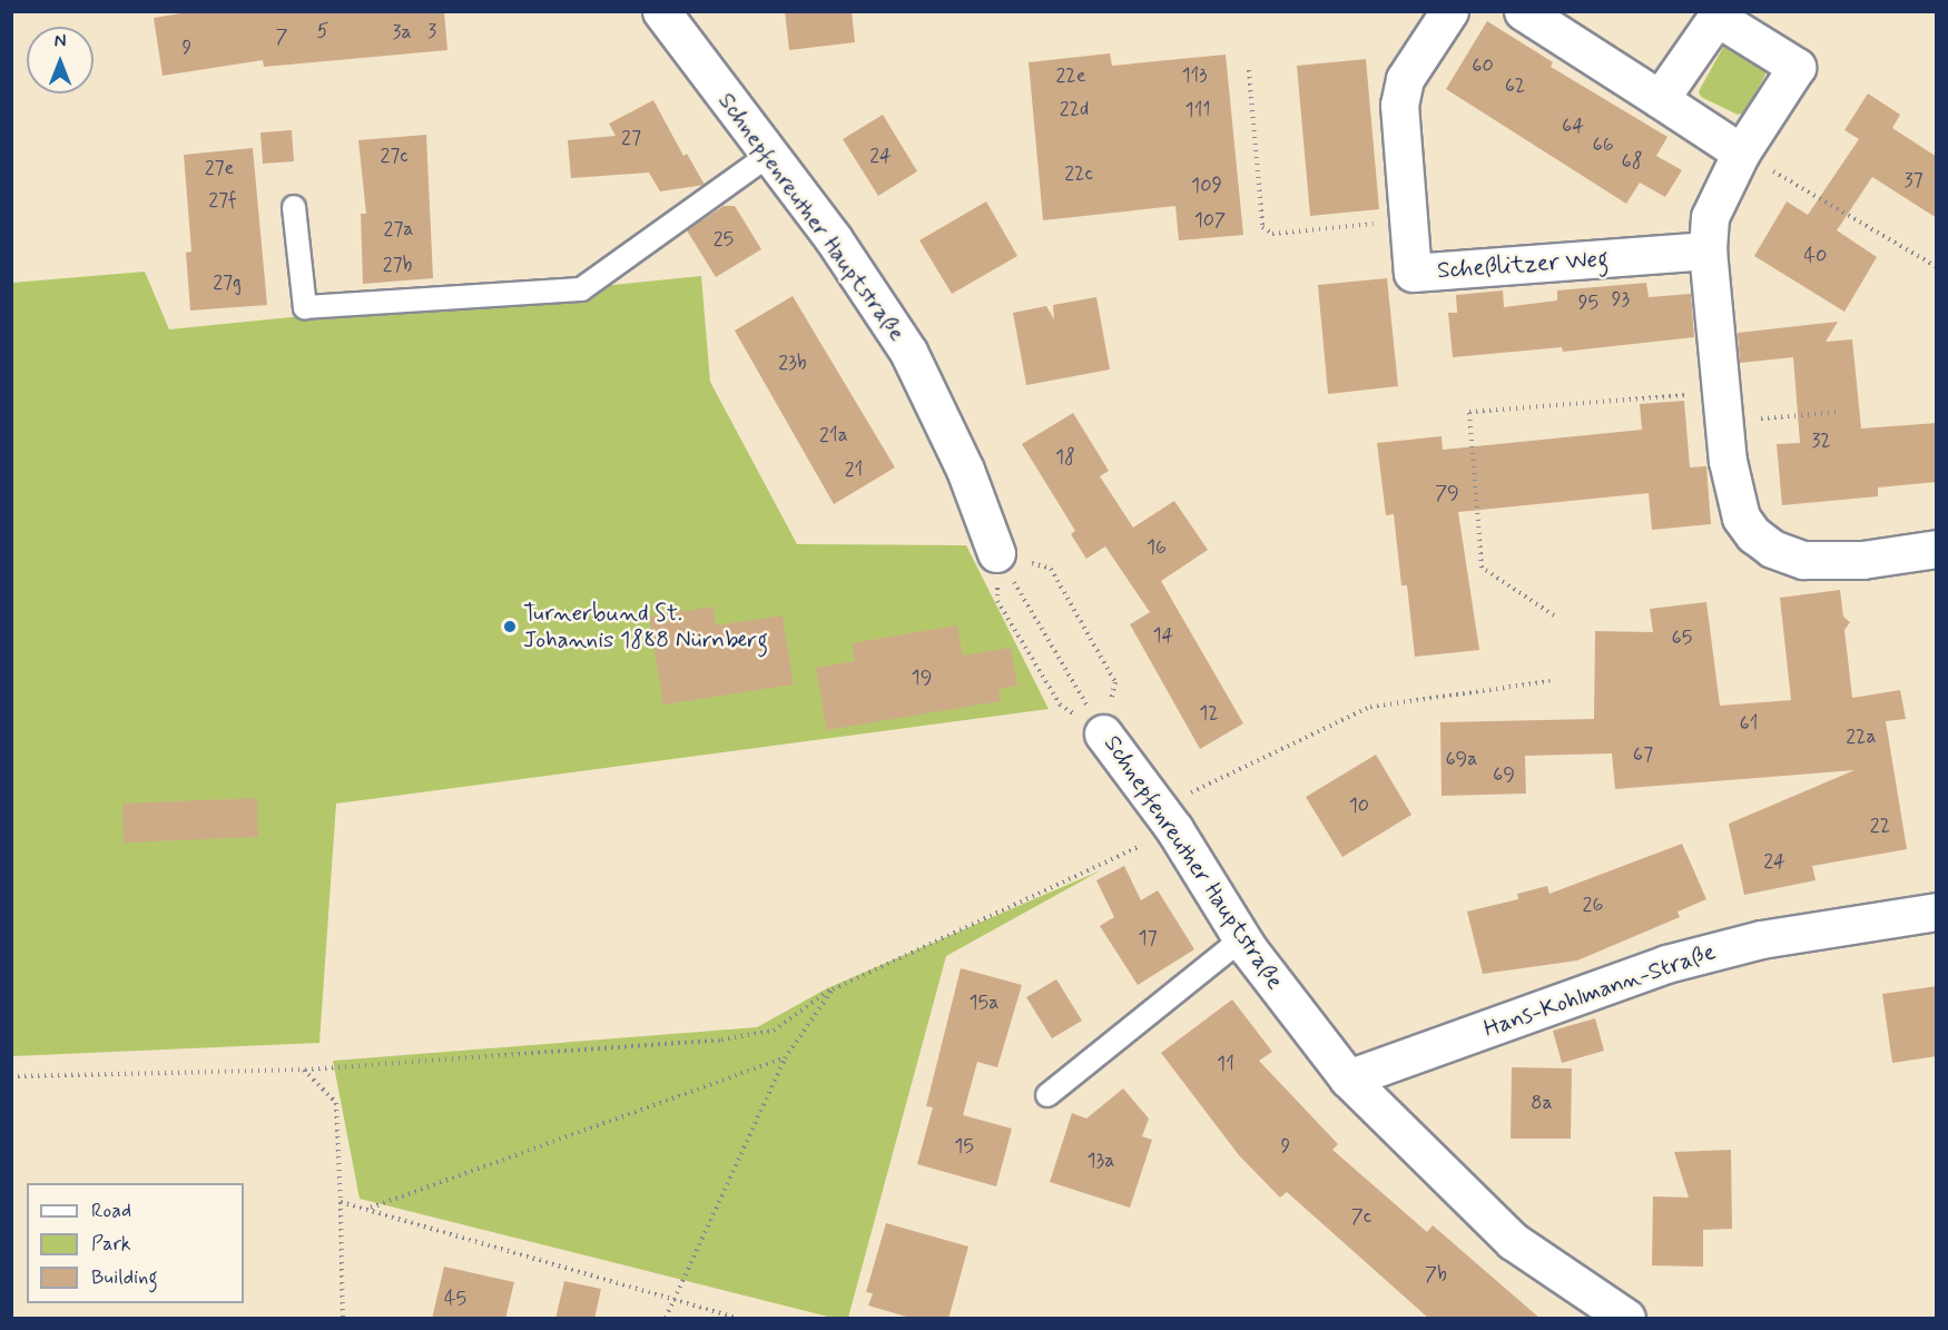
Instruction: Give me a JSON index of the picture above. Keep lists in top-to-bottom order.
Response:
{
  "streets": {
    "street": ["Schnepfenreuther Hauptstraße", "Scheßlitzer Weg", "Hans-Kohlmann-Straße"]
  },
  "crossings": [
    ["Schnepfenreuther Hauptstraße", "Hans-Kohlmann-Straße"]
  ],
  "places": ["Turnerbund St. Johannis 1888 Nürnberg"],
  "house_numbers": [
    "5",
    "3",
    "3a",
    "7",
    "9",
    "60",
    "22e",
    "113",
    "62",
    "22d",
    "111",
    "64",
    "27",
    "66",
    "27c",
    "24",
    "68",
    "27e",
    "22c",
    "37",
    "109",
    "27f",
    "107",
    "27a",
    "25",
    "40",
    "27b",
    "27g",
    "93",
    "95",
    "23b",
    "21a",
    "32",
    "18",
    "21",
    "79",
    "16",
    "14",
    "65",
    "19",
    "12",
    "61",
    "22a",
    "67",
    "69a",
    "69",
    "10",
    "22",
    "24",
    "26",
    "17",
    "15a",
    "11",
    "8a",
    "15",
    "9",
    "13a",
    "7c",
    "7b",
    "45"
  ],
  "legend": ["Road", "Park", "Building"],
  "north": "top"
}
